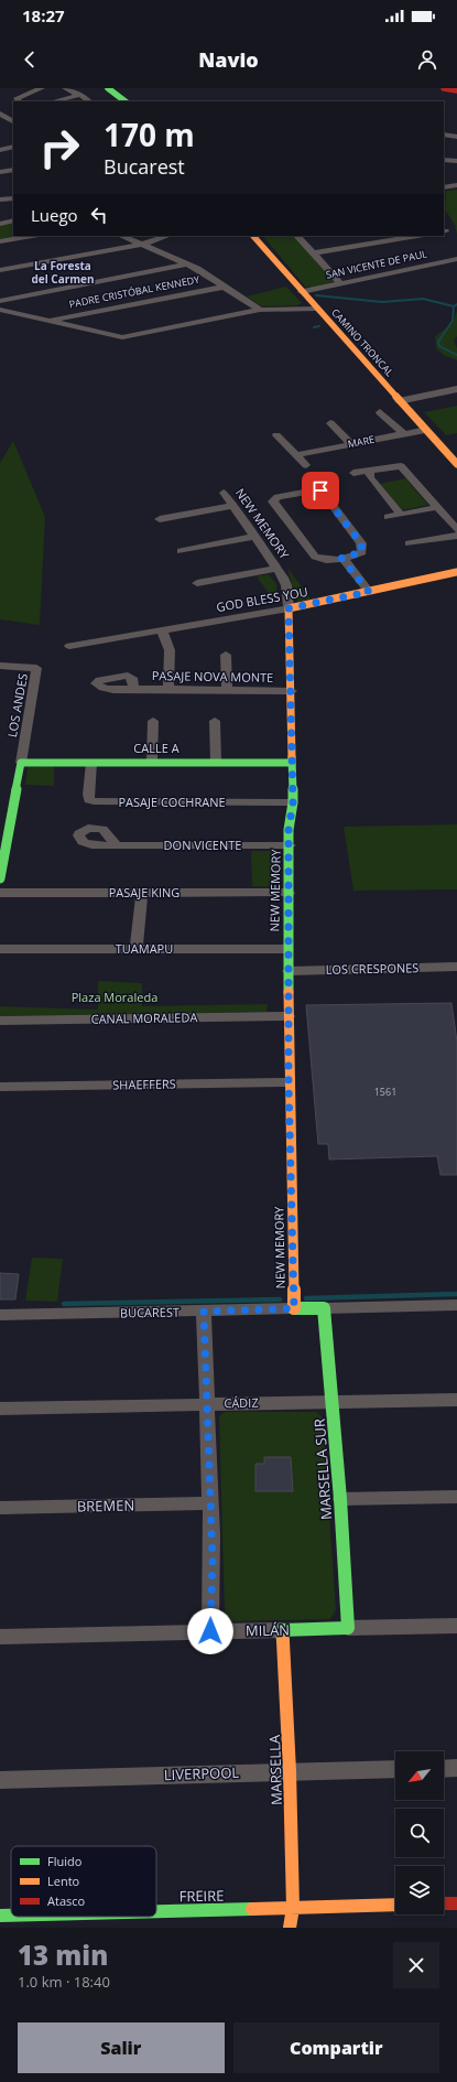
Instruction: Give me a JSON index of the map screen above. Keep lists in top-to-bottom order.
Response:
{
  "streets": {
    "main road": [
      "CAMINO TRONCAL",
      "NEW MEMORY",
      "GOD BLESS YOU",
      "LOS ANDES",
      "CALLE A",
      "BUCAREST",
      "MARSELLA SUR",
      "MILÁN",
      "MARSELLA",
      "FREIRE"
    ],
    "street": [
      "SAN VICENTE DE PAUL",
      "PADRE CRISTÓBAL KENNEDY",
      "MARE",
      "PASAJE NOVA MONTE",
      "PASAJE COCHRANE",
      "DON VICENTE",
      "PASAJE KING",
      "TUAMAPU",
      "LOS CRESPONES",
      "CANAL MORALEDA",
      "SHAEFFERS",
      "CÁDIZ",
      "BREMEN",
      "LIVERPOOL"
    ]
  },
  "crossings": [
    ["SAN VICENTE DE PAUL", "CAMINO TRONCAL"],
    ["CAMINO TRONCAL", "MARE"],
    ["NEW MEMORY", "GOD BLESS YOU"],
    ["NEW MEMORY", "PASAJE NOVA MONTE"],
    ["NEW MEMORY", "CALLE A"],
    ["NEW MEMORY", "PASAJE COCHRANE"],
    ["NEW MEMORY", "DON VICENTE"],
    ["NEW MEMORY", "PASAJE KING"],
    ["NEW MEMORY", "TUAMAPU"],
    ["NEW MEMORY", "LOS CRESPONES"],
    ["NEW MEMORY", "CANAL MORALEDA"],
    ["NEW MEMORY", "SHAEFFERS"],
    ["NEW MEMORY", "BUCAREST"],
    ["LOS ANDES", "CALLE A"],
    ["CALLE A", "PASAJE COCHRANE"],
    ["BUCAREST", "MARSELLA SUR"],
    ["CÁDIZ", "MARSELLA SUR"],
    ["MARSELLA SUR", "MILÁN"],
    ["MILÁN", "MARSELLA"],
    ["MARSELLA", "LIVERPOOL"],
    ["MARSELLA", "FREIRE"]
  ],
  "districts": ["La Foresta del Carmen"],
  "parks": ["Plaza Moraleda"],
  "house_numbers": ["1561"],
  "legend": ["Fluido", "Lento", "Atasco"],
  "north": "bottom left",
  "page": {
    "status": "18:27",
    "header": "Navio",
    "turn": ["170 m", "Bucarest"],
    "then": "Luego",
    "heading": ["13 min", "1.0 km · 18:40"],
    "buttons": ["Salir", "Compartir"]
  }
}
